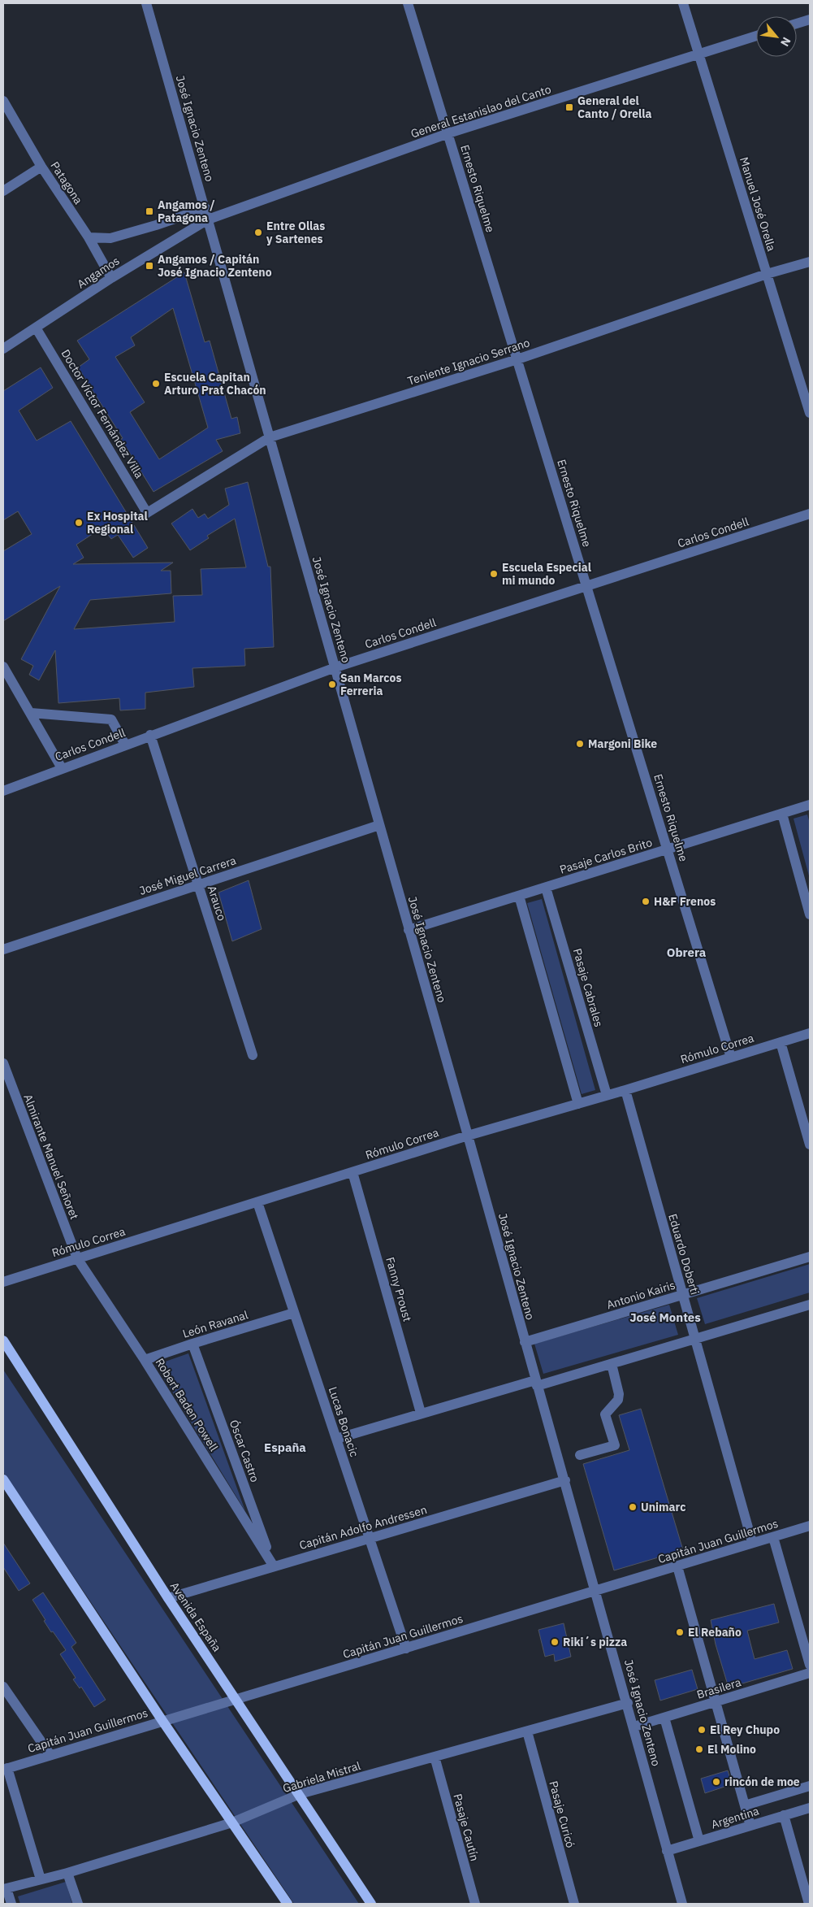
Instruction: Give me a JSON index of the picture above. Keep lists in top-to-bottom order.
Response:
{
  "streets": {
    "main road": ["Avenida España"],
    "street": [
      "General Estanislao del Canto",
      "José Ignacio Zenteno",
      "Patagona",
      "Ernesto Riquelme",
      "Manuel José Orella",
      "Angamos",
      "Teniente Ignacio Serrano",
      "Doctor Víctor Fernández Villa",
      "Carlos Condell",
      "Pasaje Carlos Brito",
      "José Miguel Carrera",
      "Arauco",
      "Pasaje Cabrales",
      "Rómulo Correa",
      "Almirante Manuel Señoret",
      "Eduardo Doberti",
      "Fanny Proust",
      "Antonio Kairis",
      "León Ravanal",
      "Robert Baden Powell",
      "Lucas Bonacic",
      "Óscar Castro",
      "Capitán Adolfo Andressen",
      "Capitán Juan Guillermos",
      "Brasilera",
      "Gabriela Mistral",
      "Pasaje Curicó",
      "Argentina",
      "Pasaje Cautín"
    ]
  },
  "crossings": [
    ["General Estanislao del Canto", "José Ignacio Zenteno"],
    ["General Estanislao del Canto", "Ernesto Riquelme"],
    ["General Estanislao del Canto", "Manuel José Orella"],
    ["General Estanislao del Canto", "Angamos"],
    ["José Ignacio Zenteno", "Angamos"],
    ["José Ignacio Zenteno", "Teniente Ignacio Serrano"],
    ["José Ignacio Zenteno", "Carlos Condell"],
    ["José Ignacio Zenteno", "Pasaje Carlos Brito"],
    ["José Ignacio Zenteno", "José Miguel Carrera"],
    ["José Ignacio Zenteno", "Rómulo Correa"],
    ["José Ignacio Zenteno", "Antonio Kairis"],
    ["José Ignacio Zenteno", "Capitán Adolfo Andressen"],
    ["José Ignacio Zenteno", "Capitán Juan Guillermos"],
    ["José Ignacio Zenteno", "Brasilera"],
    ["José Ignacio Zenteno", "Gabriela Mistral"],
    ["José Ignacio Zenteno", "Argentina"],
    ["Patagona", "Angamos"],
    ["Ernesto Riquelme", "Teniente Ignacio Serrano"],
    ["Ernesto Riquelme", "Carlos Condell"],
    ["Ernesto Riquelme", "Pasaje Carlos Brito"],
    ["Ernesto Riquelme", "Rómulo Correa"],
    ["Manuel José Orella", "Teniente Ignacio Serrano"],
    ["Angamos", "Doctor Víctor Fernández Villa"],
    ["Teniente Ignacio Serrano", "Doctor Víctor Fernández Villa"],
    ["Carlos Condell", "Arauco"],
    ["Pasaje Carlos Brito", "Pasaje Cabrales"],
    ["José Miguel Carrera", "Arauco"],
    ["Pasaje Cabrales", "Rómulo Correa"],
    ["Rómulo Correa", "Almirante Manuel Señoret"],
    ["Rómulo Correa", "Eduardo Doberti"],
    ["Rómulo Correa", "Fanny Proust"],
    ["Rómulo Correa", "Robert Baden Powell"],
    ["Rómulo Correa", "Lucas Bonacic"],
    ["Almirante Manuel Señoret", "Robert Baden Powell"],
    ["Eduardo Doberti", "Antonio Kairis"],
    ["Eduardo Doberti", "Capitán Juan Guillermos"],
    ["León Ravanal", "Robert Baden Powell"],
    ["León Ravanal", "Lucas Bonacic"],
    ["León Ravanal", "Óscar Castro"],
    ["Robert Baden Powell", "Óscar Castro"],
    ["Robert Baden Powell", "Capitán Adolfo Andressen"],
    ["Lucas Bonacic", "Capitán Adolfo Andressen"],
    ["Lucas Bonacic", "Capitán Juan Guillermos"],
    ["Óscar Castro", "Capitán Adolfo Andressen"],
    ["Capitán Adolfo Andressen", "Avenida España"],
    ["Capitán Juan Guillermos", "Avenida España"],
    ["Avenida España", "Gabriela Mistral"],
    ["Gabriela Mistral", "Pasaje Curicó"],
    ["Gabriela Mistral", "Pasaje Cautín"]
  ],
  "districts": ["Obrera", "José Montes", "España"],
  "places": {
    "transit": ["General del Canto / Orella", "Angamos / Patagona", "Angamos / Capitán José Ignacio Zenteno"],
    "other": [
      "Entre Ollas y Sartenes",
      "Escuela Capitan Arturo Prat Chacón",
      "Ex Hospital Regional",
      "Escuela Especial mi mundo",
      "San Marcos Ferreria",
      "Margoni Bike",
      "H&F Frenos",
      "Unimarc",
      "El Rebaño",
      "Riki´s pizza",
      "El Rey Chupo",
      "El Molino",
      "rincón de moe"
    ]
  },
  "north": "bottom right"
}
